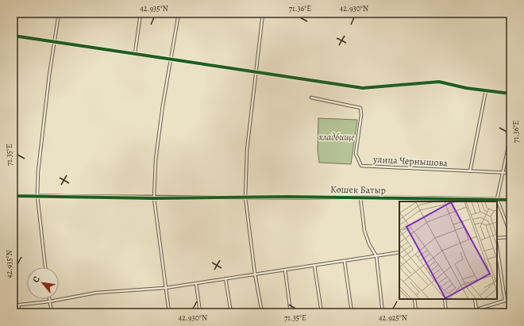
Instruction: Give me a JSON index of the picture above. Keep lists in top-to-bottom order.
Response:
{
  "streets": {
    "street": ["улица Чернышова", "Көшек Батыр"]
  },
  "parks": ["кладбище"],
  "north": "top left",
  "coordinates": [
    "42.935°N",
    "71.36°E",
    "42.930°N",
    "71.35°E",
    "42.925°N"
  ]
}
